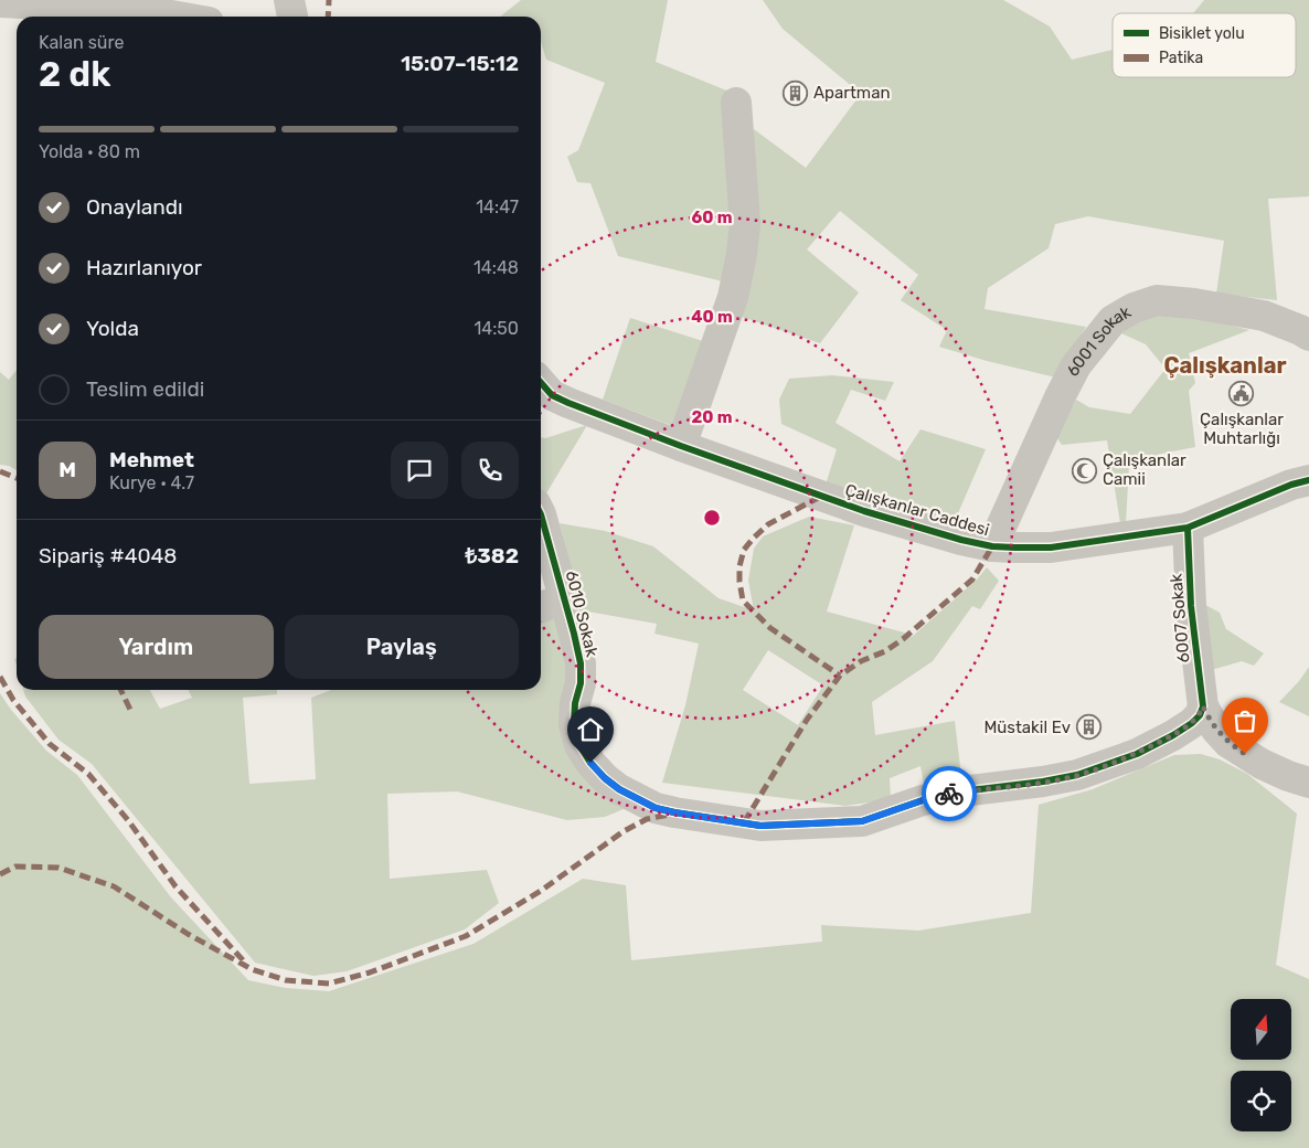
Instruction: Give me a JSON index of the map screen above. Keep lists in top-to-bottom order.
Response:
{
  "streets": {
    "street": [
      "6001 Sokak",
      "Çalışkanlar Caddesi",
      "6010 Sokak",
      "6007 Sokak"
    ]
  },
  "crossings": [
    ["6001 Sokak", "Çalışkanlar Caddesi"],
    ["Çalışkanlar Caddesi", "6007 Sokak"],
    ["6010 Sokak", "6007 Sokak"]
  ],
  "districts": ["Çalışkanlar"],
  "places": {
    "building": ["Apartman", "Müstakil Ev"],
    "public building": ["Çalışkanlar Muhtarlığı"],
    "mosque": ["Çalışkanlar Camii"]
  },
  "legend": ["Bisiklet yolu", "Patika"],
  "north": "top",
  "page": {
    "heading": ["2 dk", "Kalan süre", "15:07–15:12"],
    "panel": [
      "Mehmet",
      "Kurye · 4.7",
      "Sipariş #4048",
      "₺382"
    ],
    "bar": "Yolda · 80 m",
    "list": [
      ["Onaylandı", "14:47"],
      ["Hazırlanıyor", "14:48"],
      ["Yolda", "14:50"],
      "Teslim edildi"
    ],
    "round": "M",
    "buttons": ["Yardım", "Paylaş"]
  },
  "rings": ["60 m", "40 m", "20 m"]
}
